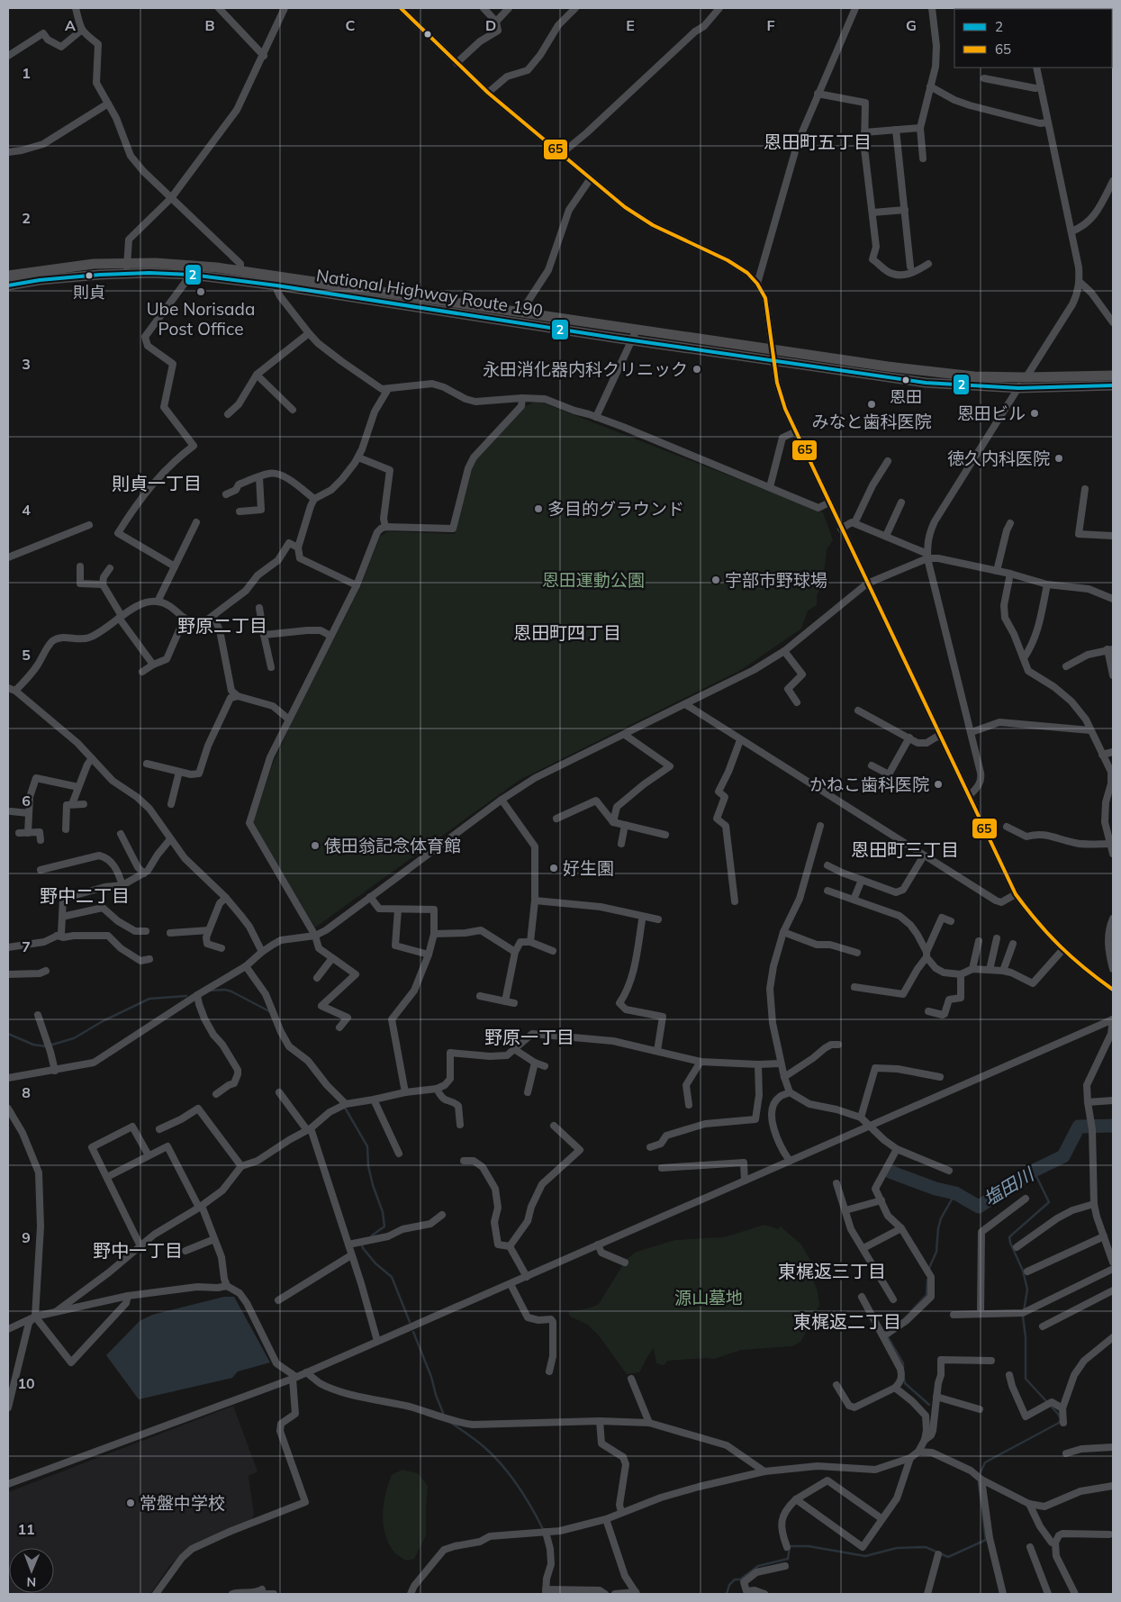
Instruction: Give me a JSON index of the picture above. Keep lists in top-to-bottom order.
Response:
{
  "streets": {
    "highway": ["National Highway Route 190"]
  },
  "districts": [
    "恩田町五丁目",
    "則貞一丁目",
    "野原二丁目",
    "恩田町四丁目",
    "恩田町三丁目",
    "野中二丁目",
    "野原一丁目",
    "野中一丁目",
    "東梶返三丁目",
    "東梶返二丁目"
  ],
  "water": ["塩田川"],
  "parks": ["恩田運動公園", "源山墓地"],
  "places": [
    "則貞",
    "Ube Norisada Post Office",
    "永田消化器内科クリニック",
    "恩田",
    "みなと歯科医院",
    "恩田ビル",
    "徳久内科医院",
    "多目的グラウンド",
    "宇部市野球場",
    "かねこ歯科医院",
    "俵田翁記念体育館",
    "好生園",
    "常盤中学校"
  ],
  "lines": ["transit line 65", "transit line 2"],
  "legend": ["2", "65"],
  "north": "bottom",
  "grid": {
    "columns": [
      "A",
      "B",
      "C",
      "D",
      "E",
      "F",
      "G"
    ],
    "rows": [
      "1",
      "2",
      "3",
      "4",
      "5",
      "6",
      "7",
      "8",
      "9",
      "10",
      "11"
    ]
  }
}
